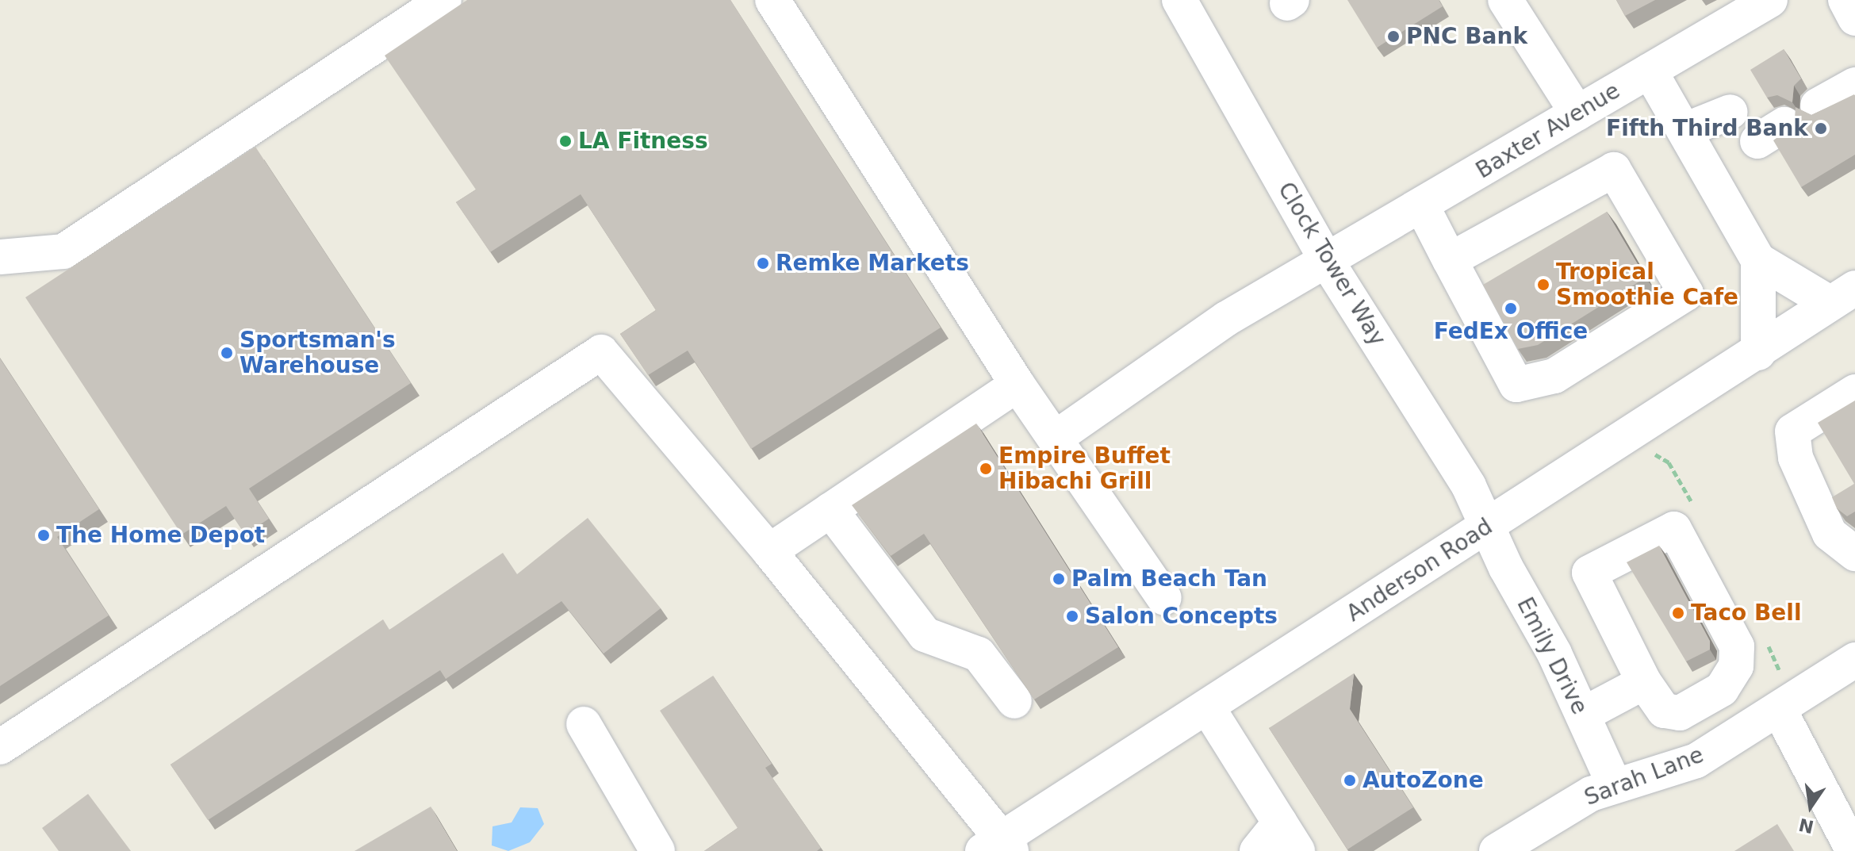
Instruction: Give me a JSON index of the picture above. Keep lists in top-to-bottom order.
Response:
{
  "streets": {
    "street": [
      "Baxter Avenue",
      "Clock Tower Way",
      "Anderson Road",
      "Emily Drive",
      "Sarah Lane"
    ]
  },
  "crossings": [
    ["Baxter Avenue", "Clock Tower Way"],
    ["Clock Tower Way", "Anderson Road"],
    ["Clock Tower Way", "Emily Drive"],
    ["Anderson Road", "Emily Drive"],
    ["Emily Drive", "Sarah Lane"]
  ],
  "places": [
    "PNC Bank",
    "Fifth Third Bank",
    "LA Fitness",
    "Remke Markets",
    "Tropical Smoothie Cafe",
    "FedEx Office",
    "Sportsman's Warehouse",
    "Empire Buffet Hibachi Grill",
    "The Home Depot",
    "Palm Beach Tan",
    "Taco Bell",
    "Salon Concepts",
    "AutoZone"
  ],
  "north": "bottom"
}
